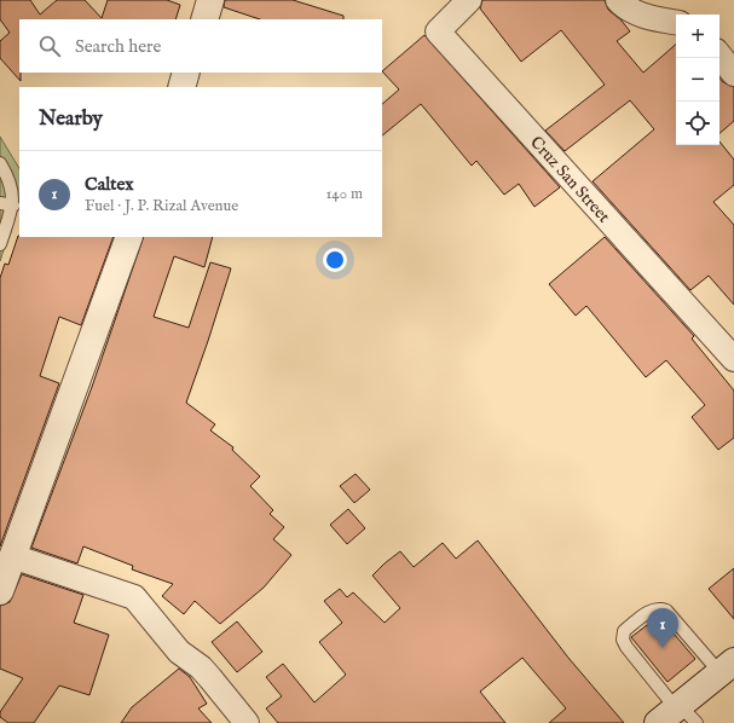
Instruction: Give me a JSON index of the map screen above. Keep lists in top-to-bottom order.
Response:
{
  "streets": {
    "street": ["Cruz San Street"]
  },
  "page": {
    "map_buttons": ["+", "−"],
    "search": "Search here",
    "heading": "Nearby",
    "list": [
      {
        "mark": "1",
        "name": "Caltex",
        "note": "Fuel · J. P. Rizal Avenue",
        "value": "140 m"
      }
    ],
    "pins": "1"
  }
}
